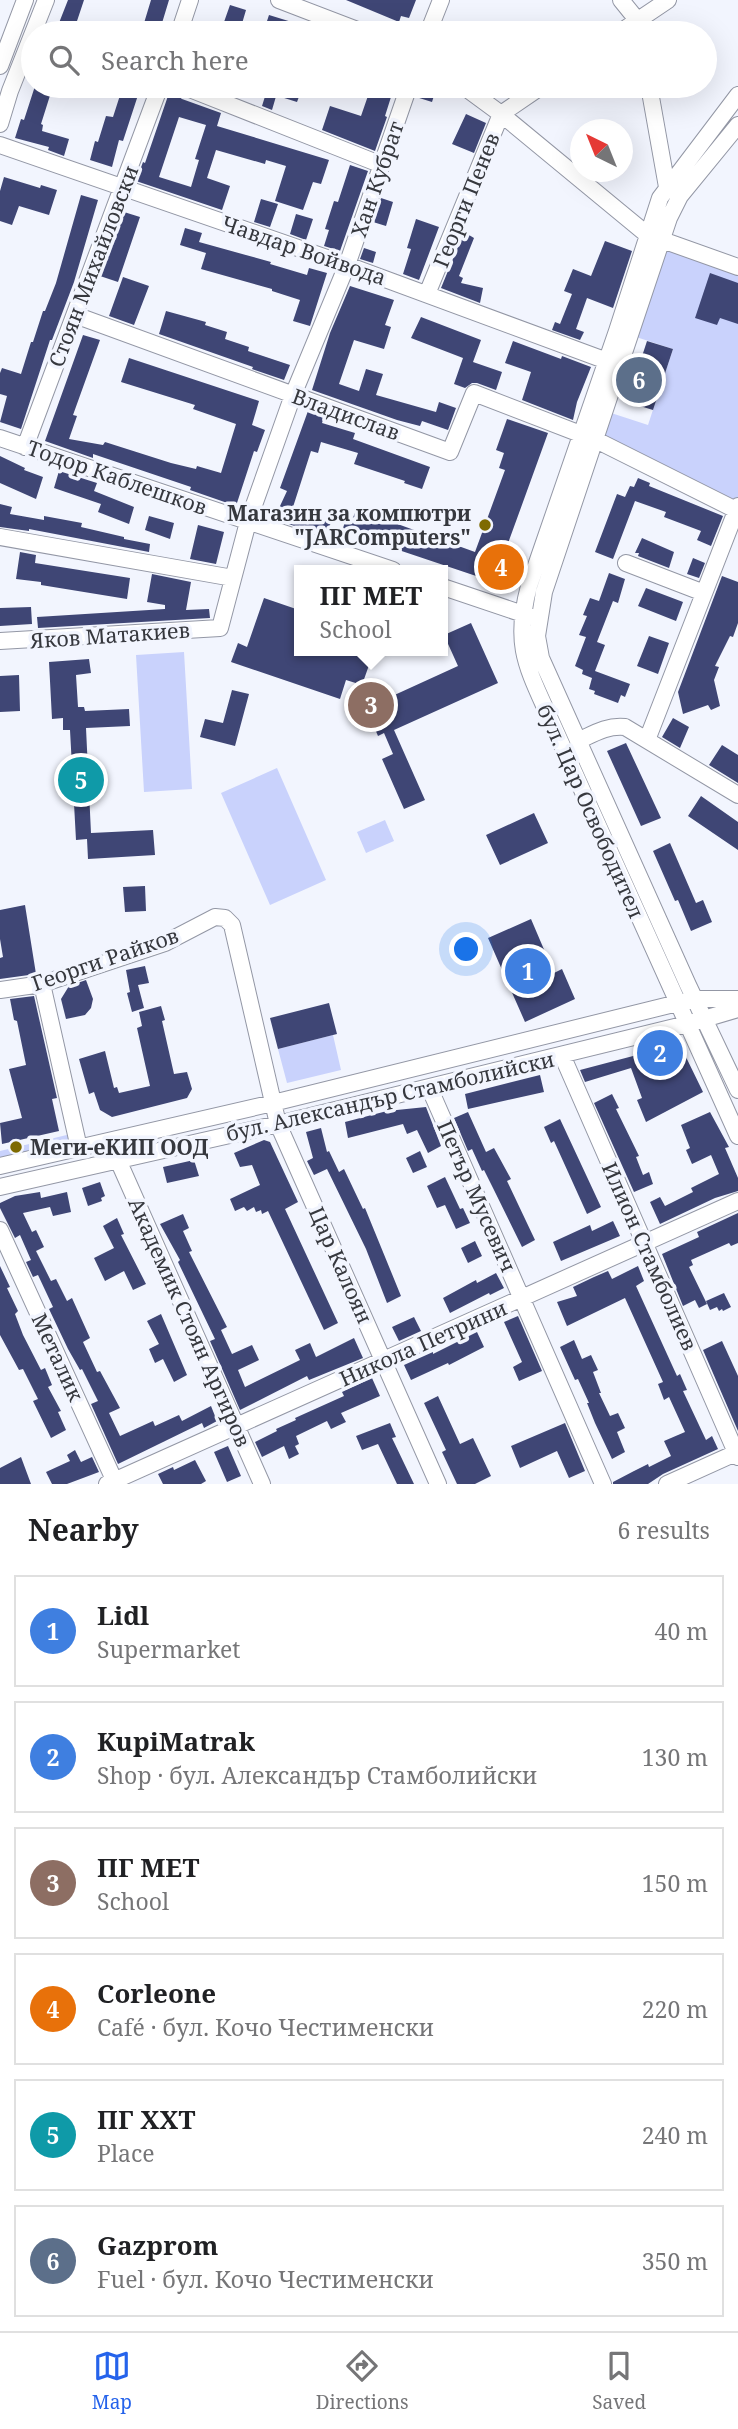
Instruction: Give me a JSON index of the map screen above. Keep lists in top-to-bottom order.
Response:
{
  "streets": {
    "street": [
      "Хан Кубрат",
      "Георги Пенев",
      "Чавдар Войвода",
      "Стоян Михайловски",
      "Владислав",
      "Тодор Каблешков",
      "Яков Матакиев",
      "бул. Цар Освободител",
      "Георги Райков",
      "бул. Александър Стамболийски",
      "Петър Мусевич",
      "Илион Стамболиев",
      "Цар Калоян",
      "Академик Стоян Аргиров",
      "Никола Петрини",
      "Металик"
    ]
  },
  "crossings": [
    ["Хан Кубрат", "Чавдар Войвода"],
    ["Хан Кубрат", "Владислав"],
    ["Хан Кубрат", "Тодор Каблешков"],
    ["Хан Кубрат", "Яков Матакиев"],
    ["Георги Пенев", "Чавдар Войвода"],
    ["Чавдар Войвода", "Стоян Михайловски"],
    ["Стоян Михайловски", "Владислав"],
    ["Стоян Михайловски", "Тодор Каблешков"],
    ["Владислав", "бул. Цар Освободител"],
    ["бул. Цар Освободител", "бул. Александър Стамболийски"],
    ["Георги Райков", "бул. Александър Стамболийски"],
    ["Георги Райков", "Цар Калоян"],
    ["бул. Александър Стамболийски", "Петър Мусевич"],
    ["бул. Александър Стамболийски", "Илион Стамболиев"],
    ["бул. Александър Стамболийски", "Цар Калоян"],
    ["бул. Александър Стамболийски", "Академик Стоян Аргиров"],
    ["Петър Мусевич", "Никола Петрини"],
    ["Илион Стамболиев", "Никола Петрини"],
    ["Цар Калоян", "Никола Петрини"],
    ["Академик Стоян Аргиров", "Никола Петрини"],
    ["Никола Петрини", "Металик"]
  ],
  "places": ["Магазин за компютри \"JARComputers\"", "Меги-еКИП ООД"],
  "north": "top left",
  "page": {
    "search": "Search here",
    "pins": [
      "6",
      "4",
      "3",
      "5",
      "1",
      "2"
    ],
    "popup": ["ПГ МЕТ", "School"],
    "heading": ["Nearby", "6 results"],
    "list": [
      {
        "mark": "1",
        "name": "Lidl",
        "note": "Supermarket",
        "value": "40 m"
      },
      {
        "mark": "2",
        "name": "KupiMatrak",
        "note": "Shop · бул. Александър Стамболийски",
        "value": "130 m"
      },
      {
        "mark": "3",
        "name": "ПГ МЕТ",
        "note": "School",
        "value": "150 m"
      },
      {
        "mark": "4",
        "name": "Corleone",
        "note": "Café · бул. Кочо Честименски",
        "value": "220 m"
      },
      {
        "mark": "5",
        "name": "ПГ ХХТ",
        "note": "Place",
        "value": "240 m"
      },
      {
        "mark": "6",
        "name": "Gazprom",
        "note": "Fuel · бул. Кочо Честименски",
        "value": "350 m"
      }
    ],
    "nav": ["Map", "Directions", "Saved"]
  }
}
